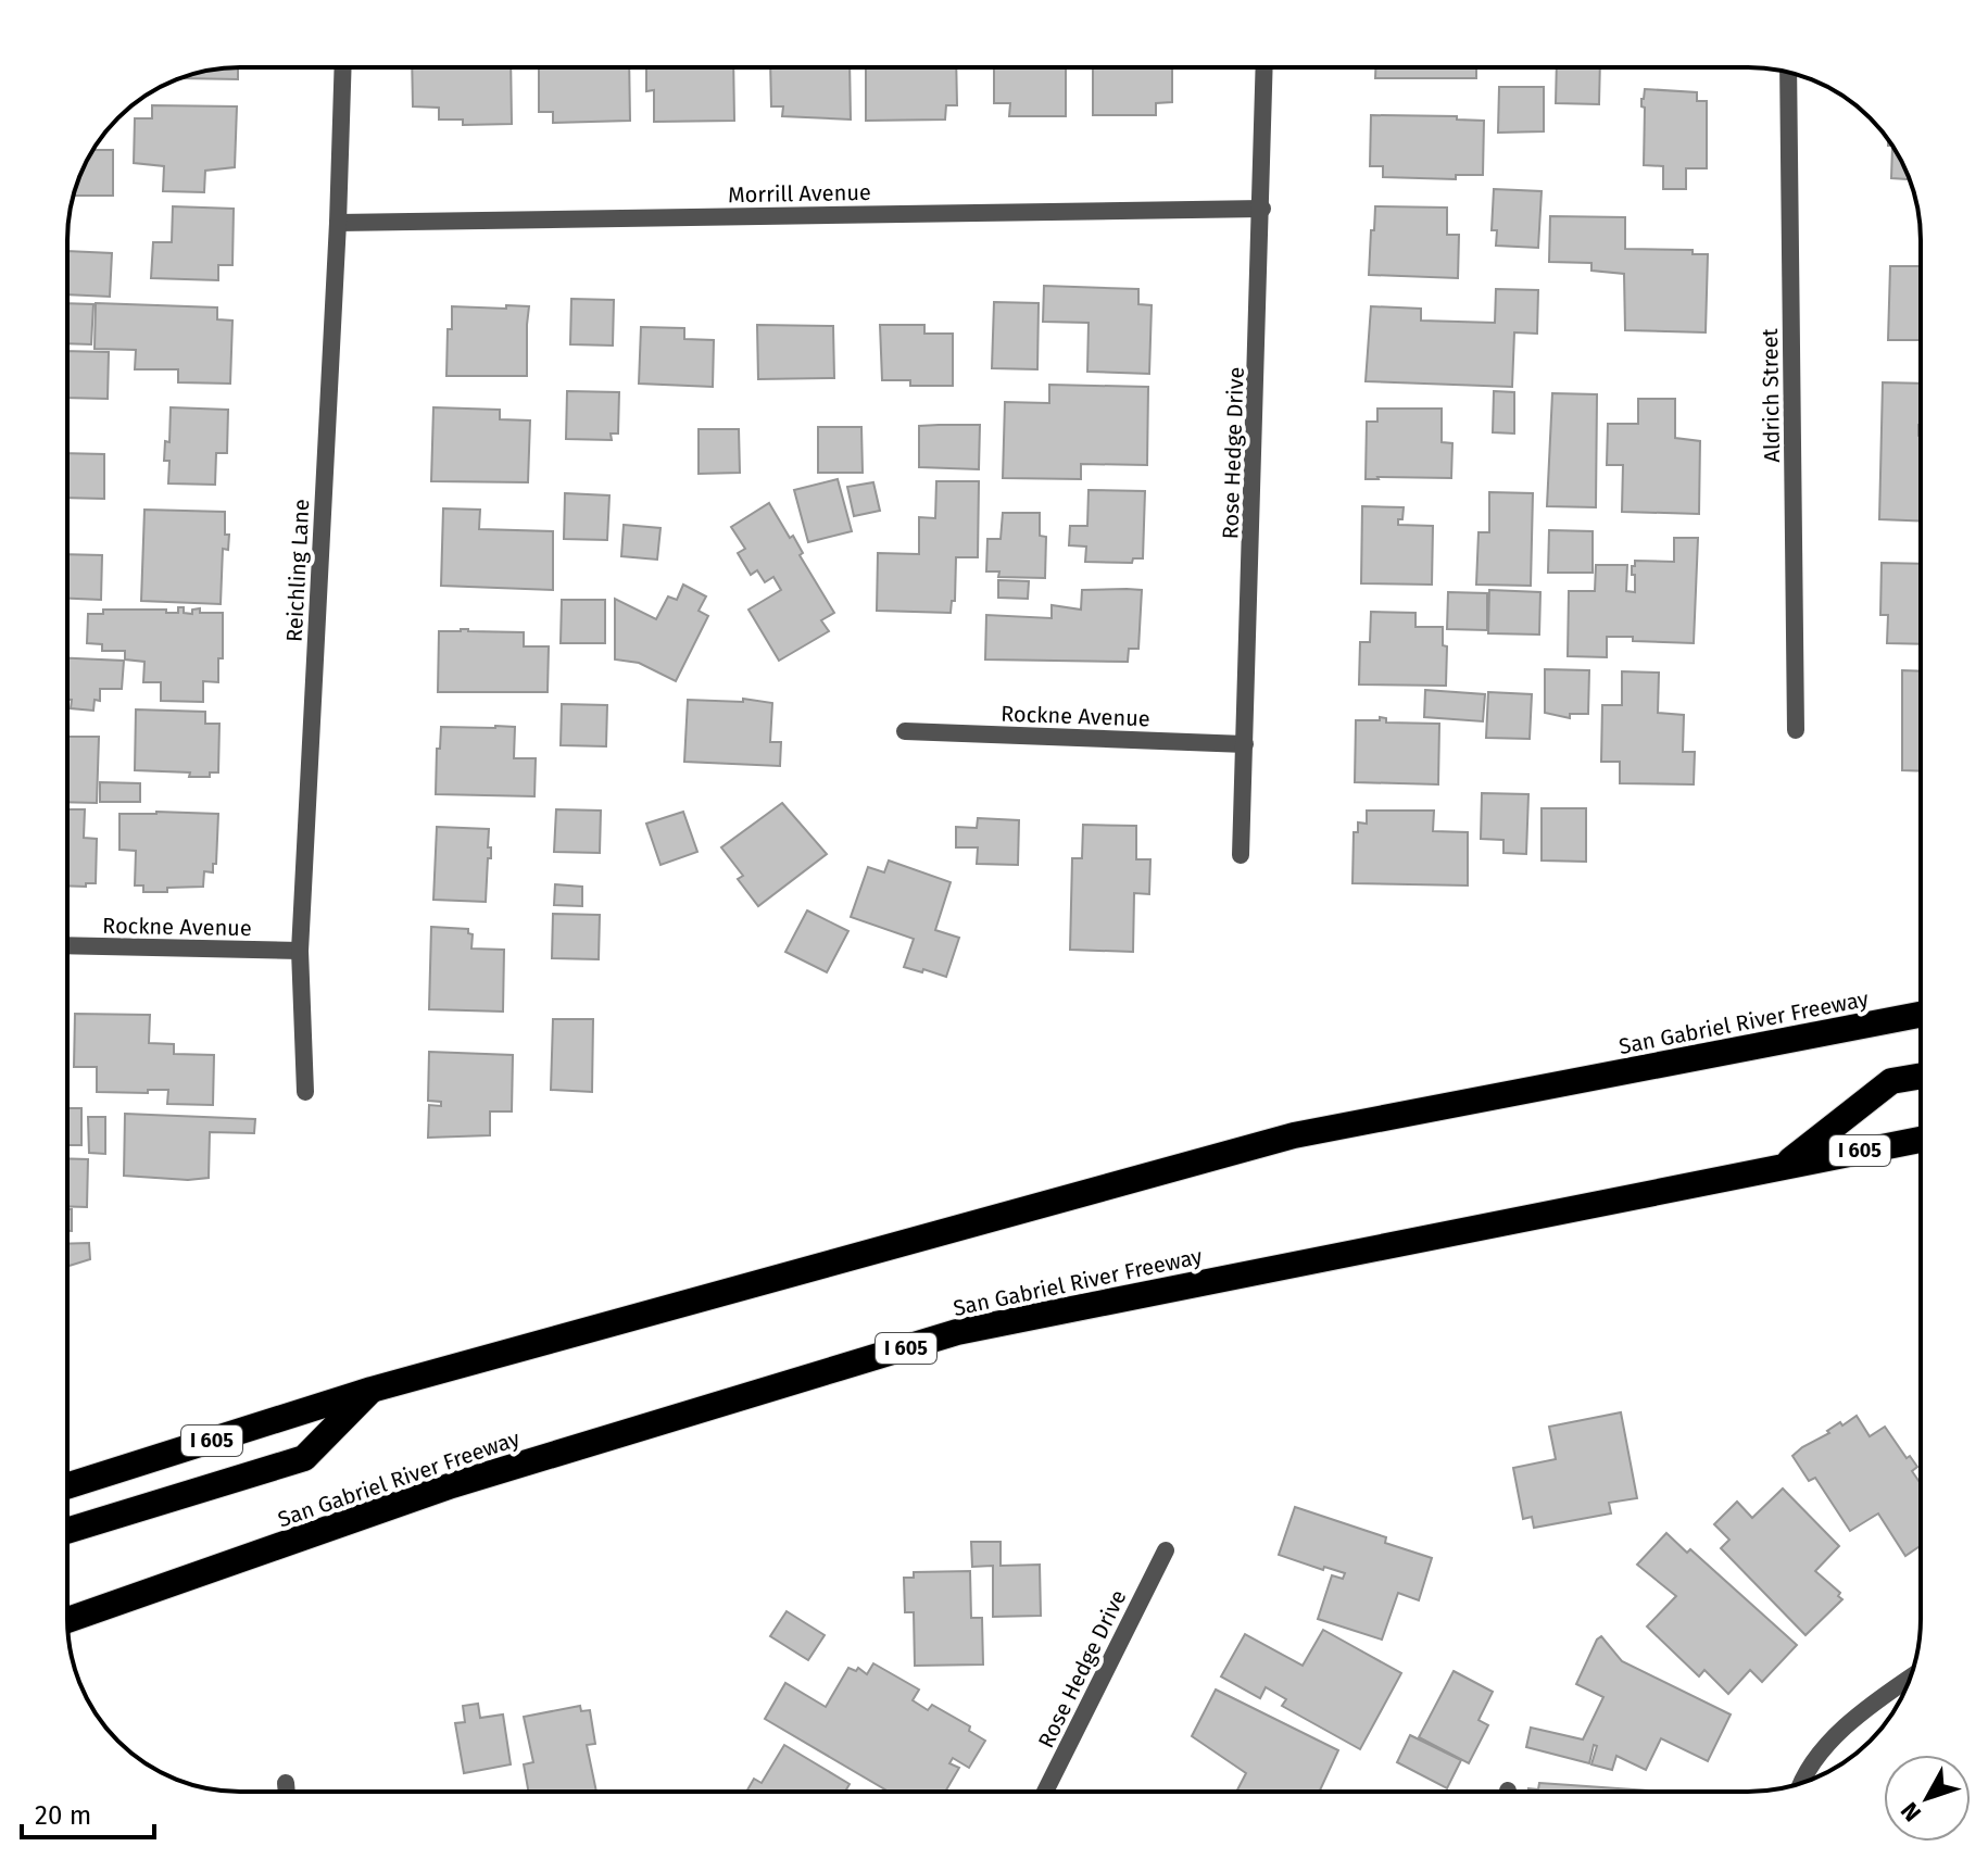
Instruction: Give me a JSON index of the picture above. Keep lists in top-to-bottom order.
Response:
{
  "streets": {
    "highway": ["San Gabriel River Freeway", "I 605"],
    "street": [
      "Morrill Avenue",
      "Aldrich Street",
      "Rose Hedge Drive",
      "Reichling Lane",
      "Rockne Avenue"
    ]
  },
  "crossings": [
    ["Morrill Avenue", "Rose Hedge Drive"],
    ["Morrill Avenue", "Reichling Lane"],
    ["Rose Hedge Drive", "Rockne Avenue"],
    ["Reichling Lane", "Rockne Avenue"]
  ],
  "scale_bar": "20 m",
  "north": "bottom left"
}
